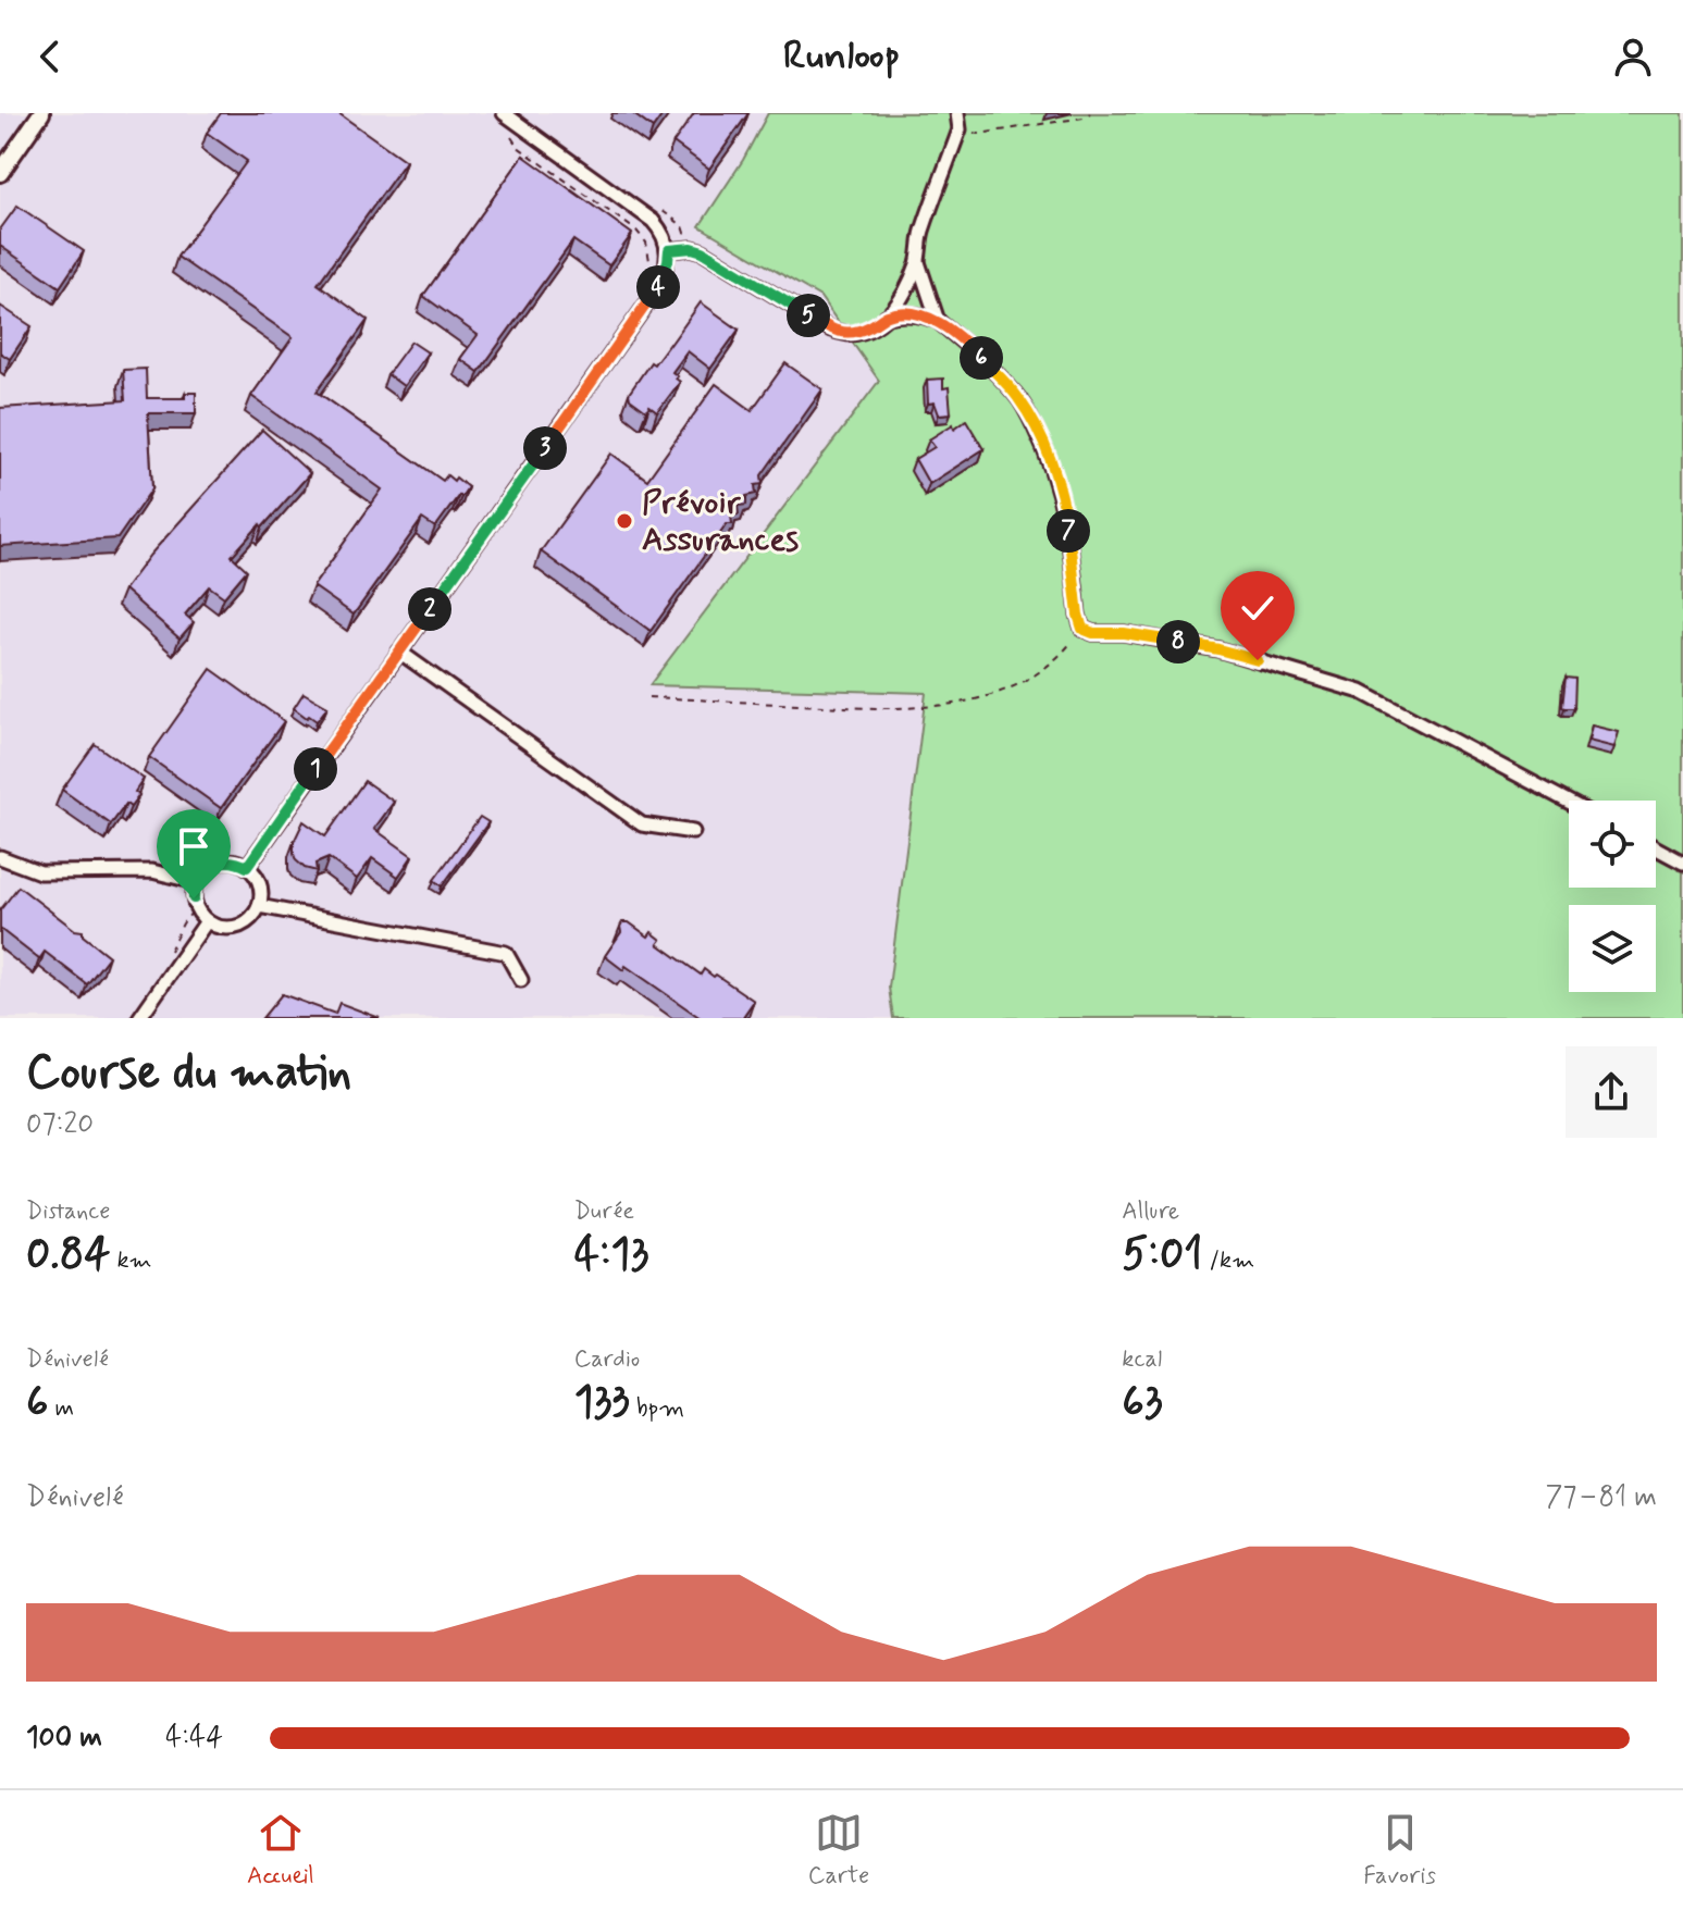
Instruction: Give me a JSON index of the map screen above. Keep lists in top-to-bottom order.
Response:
{
  "places": ["Prévoir Assurances"],
  "page": {
    "header": "Runloop",
    "pins": [
      "4",
      "5",
      "6",
      "3",
      "7",
      "2",
      "8",
      "1"
    ],
    "heading": ["Course du matin", "07:20"],
    "stats": [
      ["Distance", "0.84 km"],
      ["Durée", "4:13"],
      ["Allure", "5:01 /km"],
      ["Dénivelé", "6 m"],
      ["Cardio", "133 bpm"],
      ["kcal", "63"]
    ],
    "chart": ["Dénivelé", "77–81 m"],
    "list": [
      {
        "name": "100 m",
        "note": "4:44"
      }
    ],
    "tabs": ["Accueil", "Carte", "Favoris"]
  }
}
